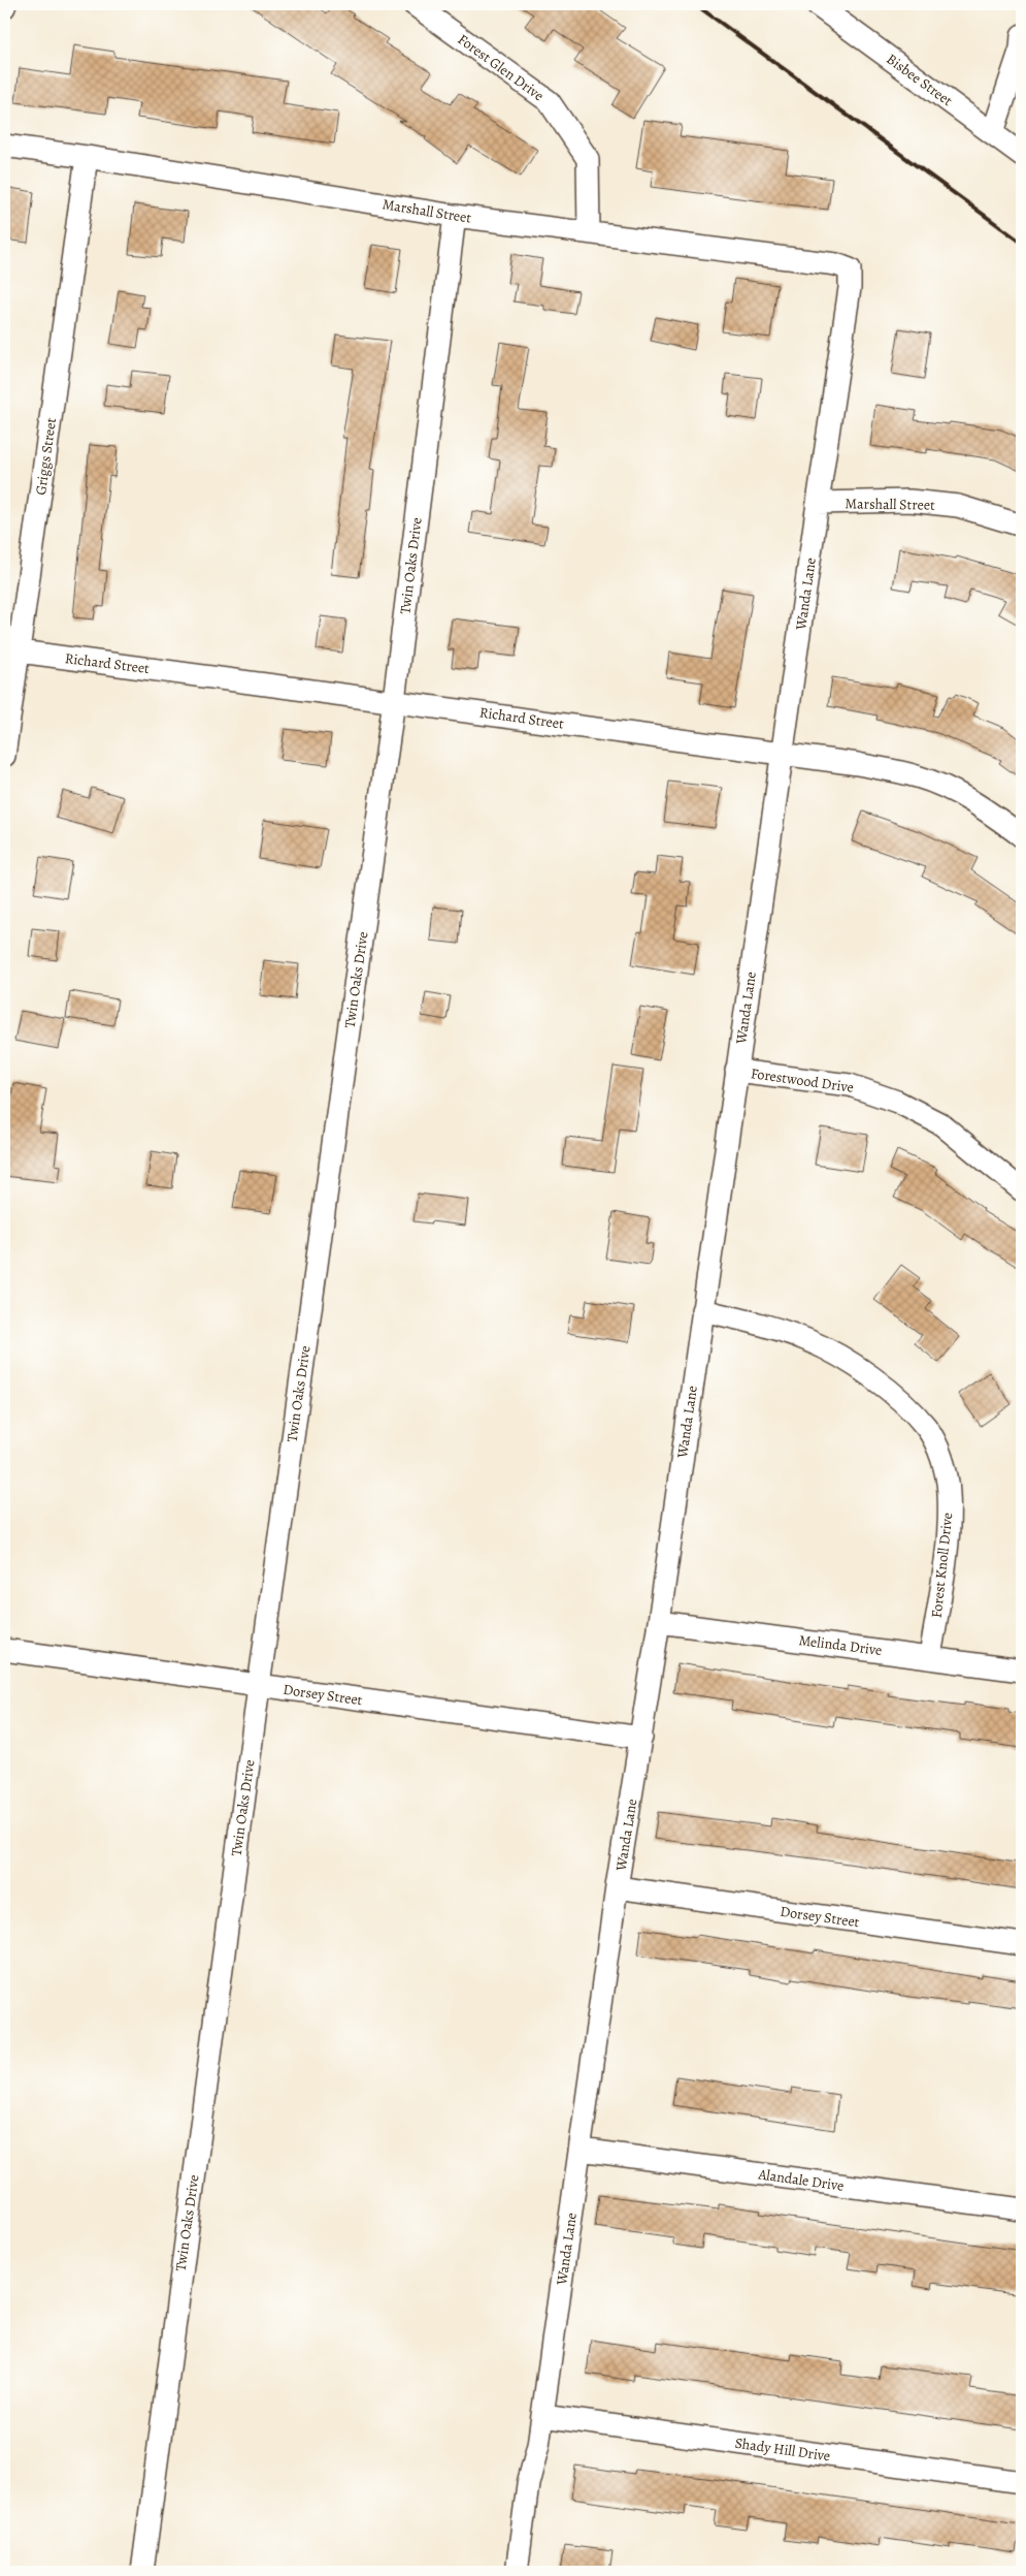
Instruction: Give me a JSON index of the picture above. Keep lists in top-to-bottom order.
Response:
{
  "streets": {
    "street": [
      "Forest Glen Drive",
      "Bisbee Street",
      "Marshall Street",
      "Griggs Street",
      "Twin Oaks Drive",
      "Wanda Lane",
      "Richard Street",
      "Forestwood Drive",
      "Forest Knoll Drive",
      "Melinda Drive",
      "Dorsey Street",
      "Alandale Drive",
      "Shady Hill Drive"
    ]
  },
  "crossings": [
    ["Forest Glen Drive", "Marshall Street"],
    ["Marshall Street", "Griggs Street"],
    ["Marshall Street", "Twin Oaks Drive"],
    ["Marshall Street", "Wanda Lane"],
    ["Griggs Street", "Richard Street"],
    ["Twin Oaks Drive", "Richard Street"],
    ["Twin Oaks Drive", "Dorsey Street"],
    ["Wanda Lane", "Richard Street"],
    ["Wanda Lane", "Forestwood Drive"],
    ["Wanda Lane", "Forest Knoll Drive"],
    ["Wanda Lane", "Melinda Drive"],
    ["Wanda Lane", "Dorsey Street"],
    ["Wanda Lane", "Alandale Drive"],
    ["Wanda Lane", "Shady Hill Drive"],
    ["Forest Knoll Drive", "Melinda Drive"]
  ]
}
